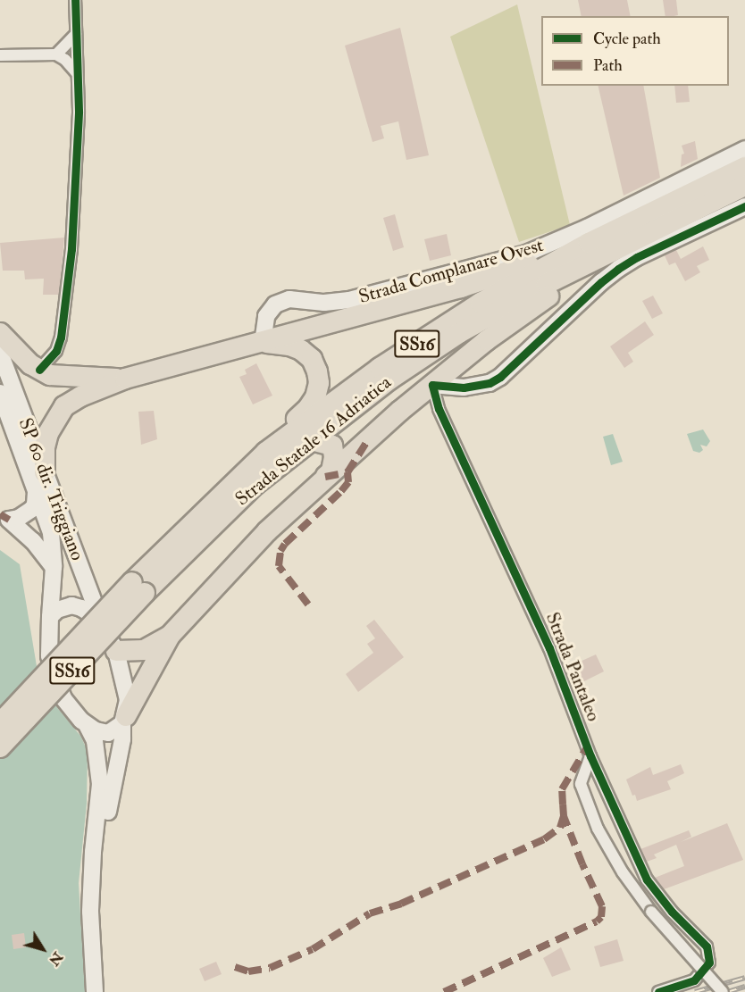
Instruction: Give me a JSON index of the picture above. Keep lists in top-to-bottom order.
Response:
{
  "streets": {
    "highway": ["SS16", "Strada Statale 16 Adriatica"],
    "main road": ["Strada Complanare Ovest", "SP 60 dir. Triggiano"],
    "street": ["Strada Pantaleo"]
  },
  "crossings": [
    ["Strada Complanare Ovest", "SS16"],
    ["SS16", "Strada Statale 16 Adriatica"],
    ["SS16", "SP 60 dir. Triggiano"],
    ["SS16", "Strada Pantaleo"]
  ],
  "legend": ["Cycle path", "Path"],
  "north": "bottom right"
}
